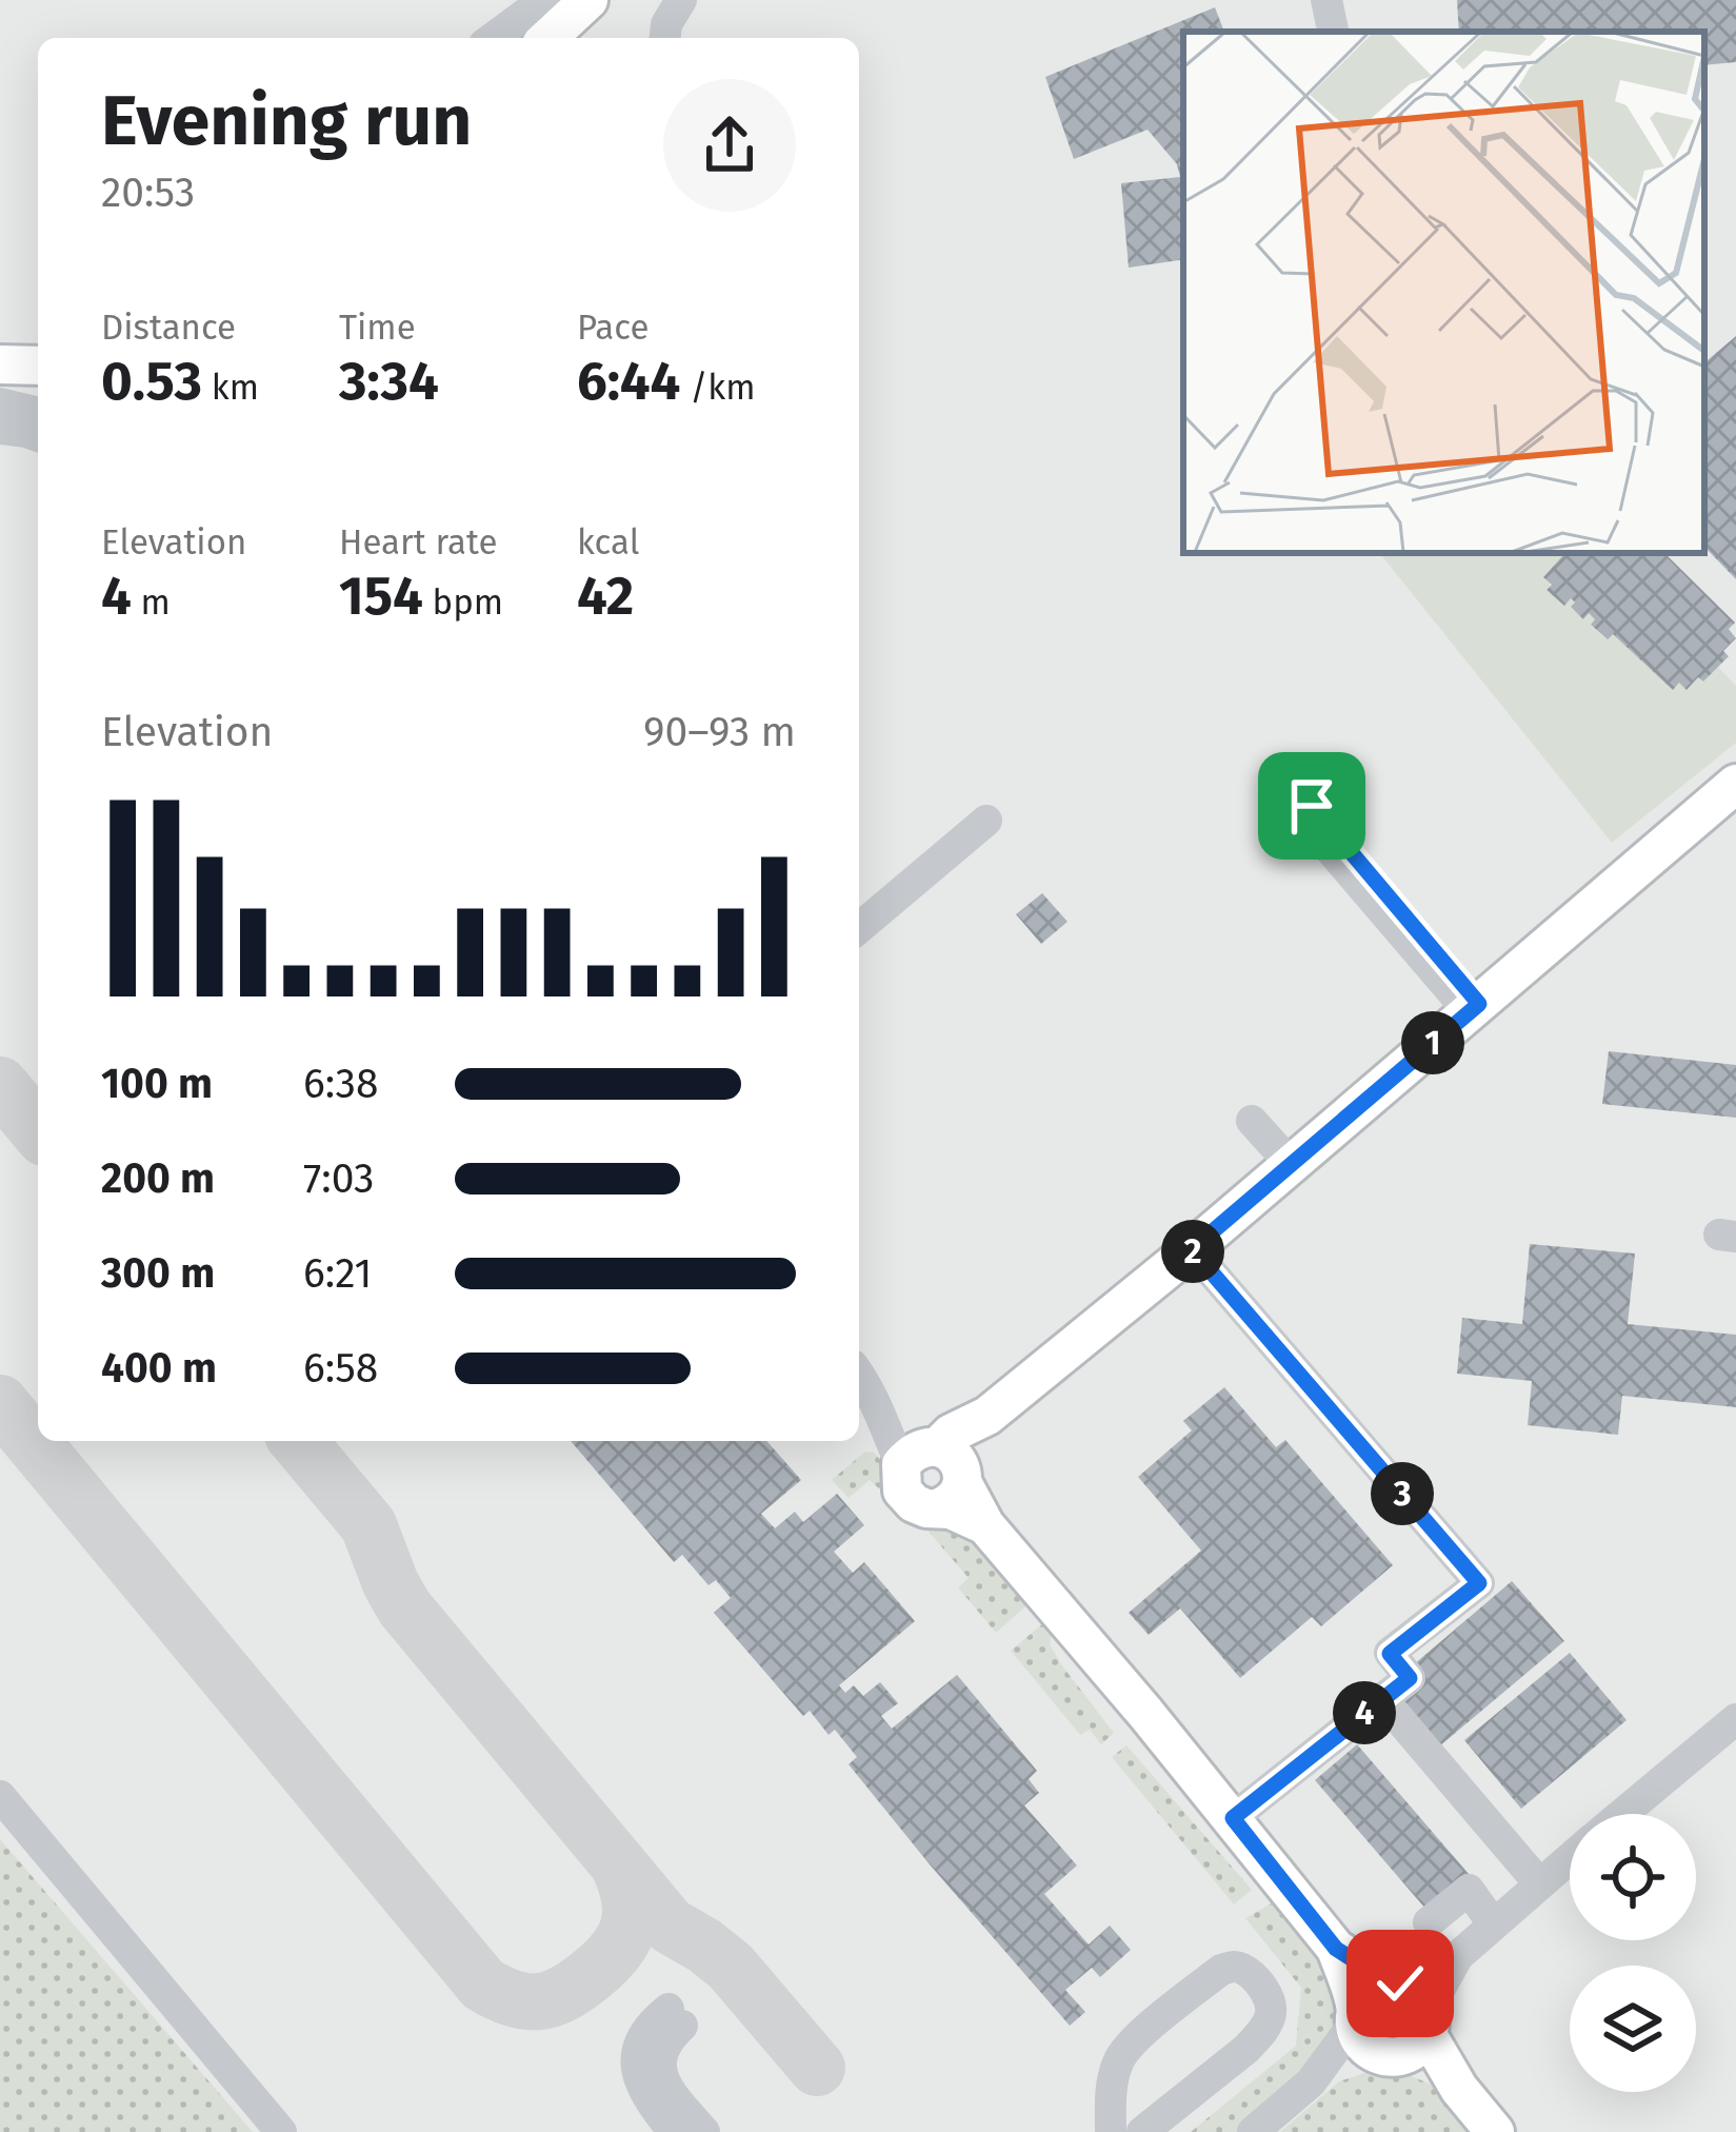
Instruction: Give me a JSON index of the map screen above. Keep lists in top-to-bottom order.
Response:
{
  "page": {
    "heading": ["Evening run", "20:53"],
    "stats": [
      ["Distance", "0.53 km"],
      ["Time", "3:34"],
      ["Pace", "6:44 /km"],
      ["Elevation", "4 m"],
      ["Heart rate", "154 bpm"],
      ["kcal", "42"]
    ],
    "chart": ["Elevation", "90–93 m"],
    "pins": [
      "1",
      "2",
      "3",
      "4"
    ],
    "list": [
      {
        "name": "100 m",
        "note": "6:38"
      },
      {
        "name": "200 m",
        "note": "7:03"
      },
      {
        "name": "300 m",
        "note": "6:21"
      },
      {
        "name": "400 m",
        "note": "6:58"
      }
    ]
  }
}
